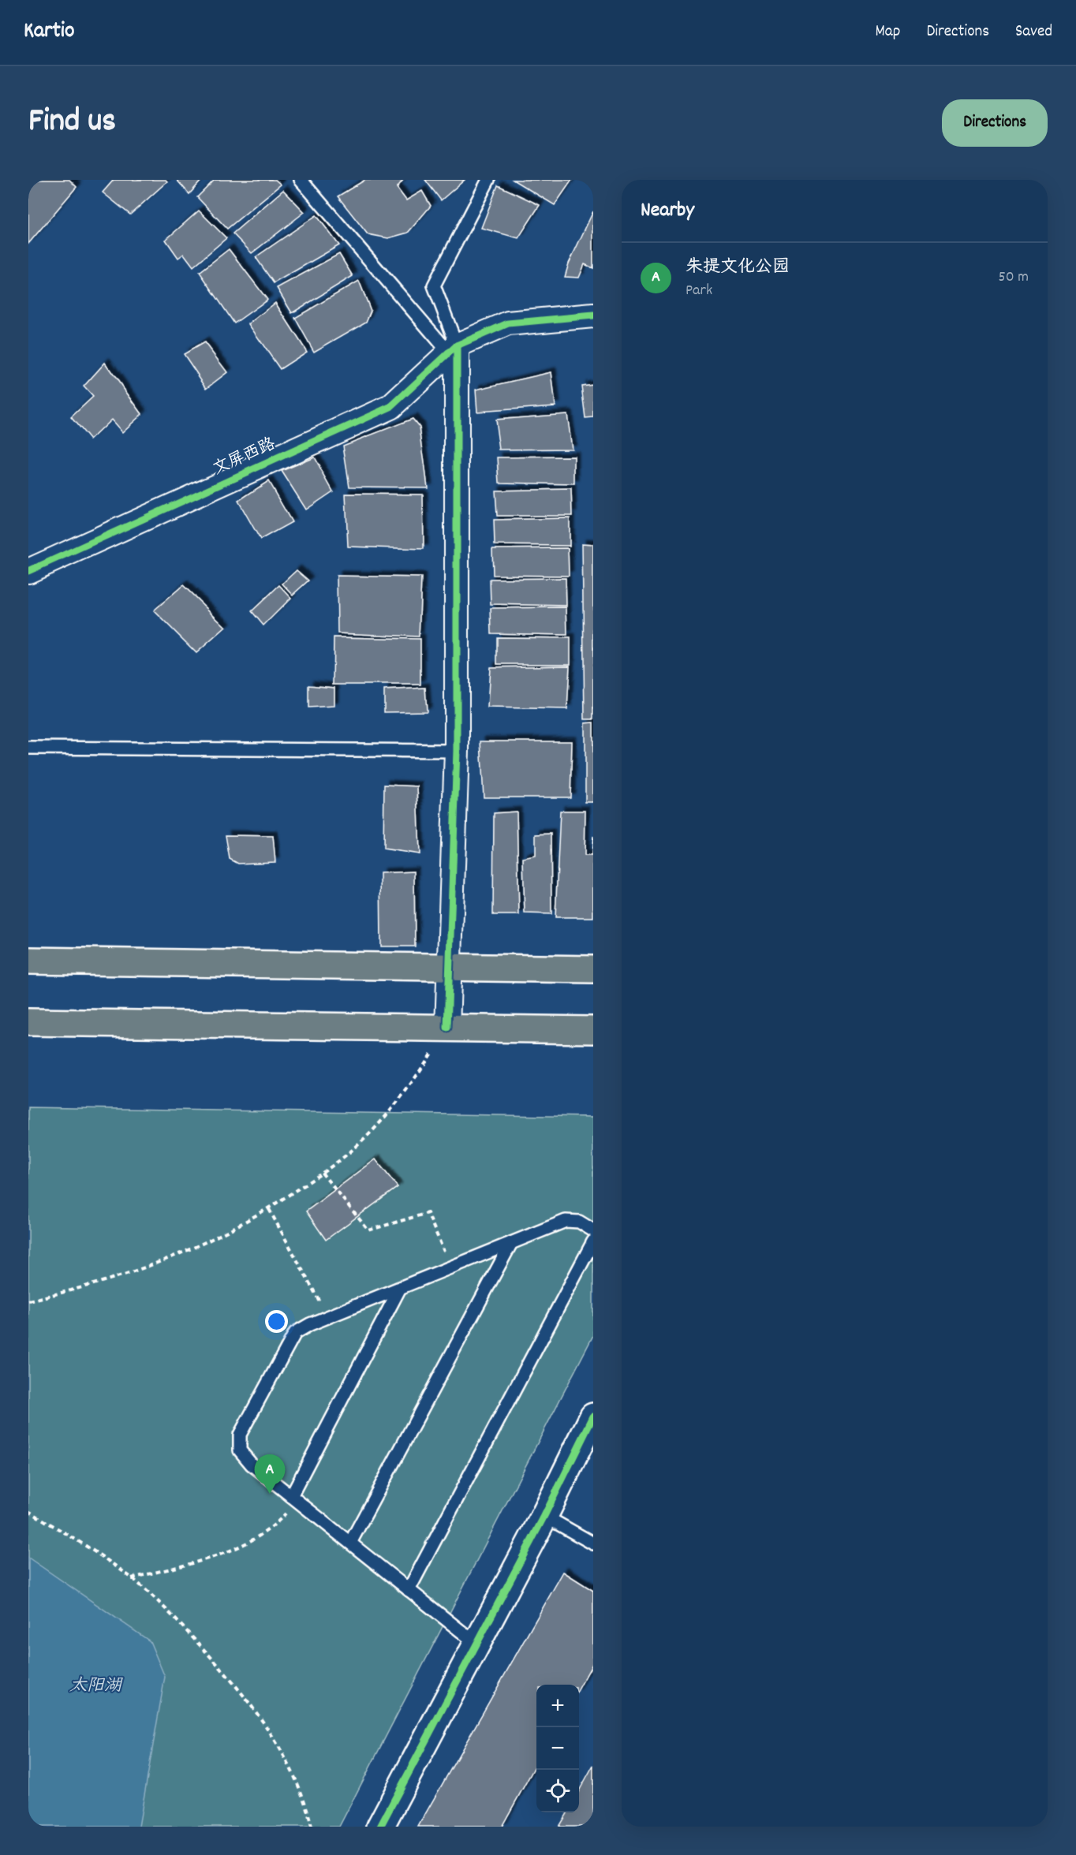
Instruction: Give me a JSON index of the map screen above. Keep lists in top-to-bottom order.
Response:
{
  "streets": {
    "street": ["文屏西路"]
  },
  "water": ["太阳湖"],
  "page": {
    "header": "Kartio",
    "nav": ["Map", "Directions", "Saved"],
    "title": "Find us",
    "buttons": "Directions",
    "heading": "Nearby",
    "list": [
      {
        "mark": "A",
        "name": "朱提文化公园",
        "note": "Park",
        "value": "50 m"
      }
    ],
    "pins": "A",
    "map_buttons": ["+", "−"]
  }
}
